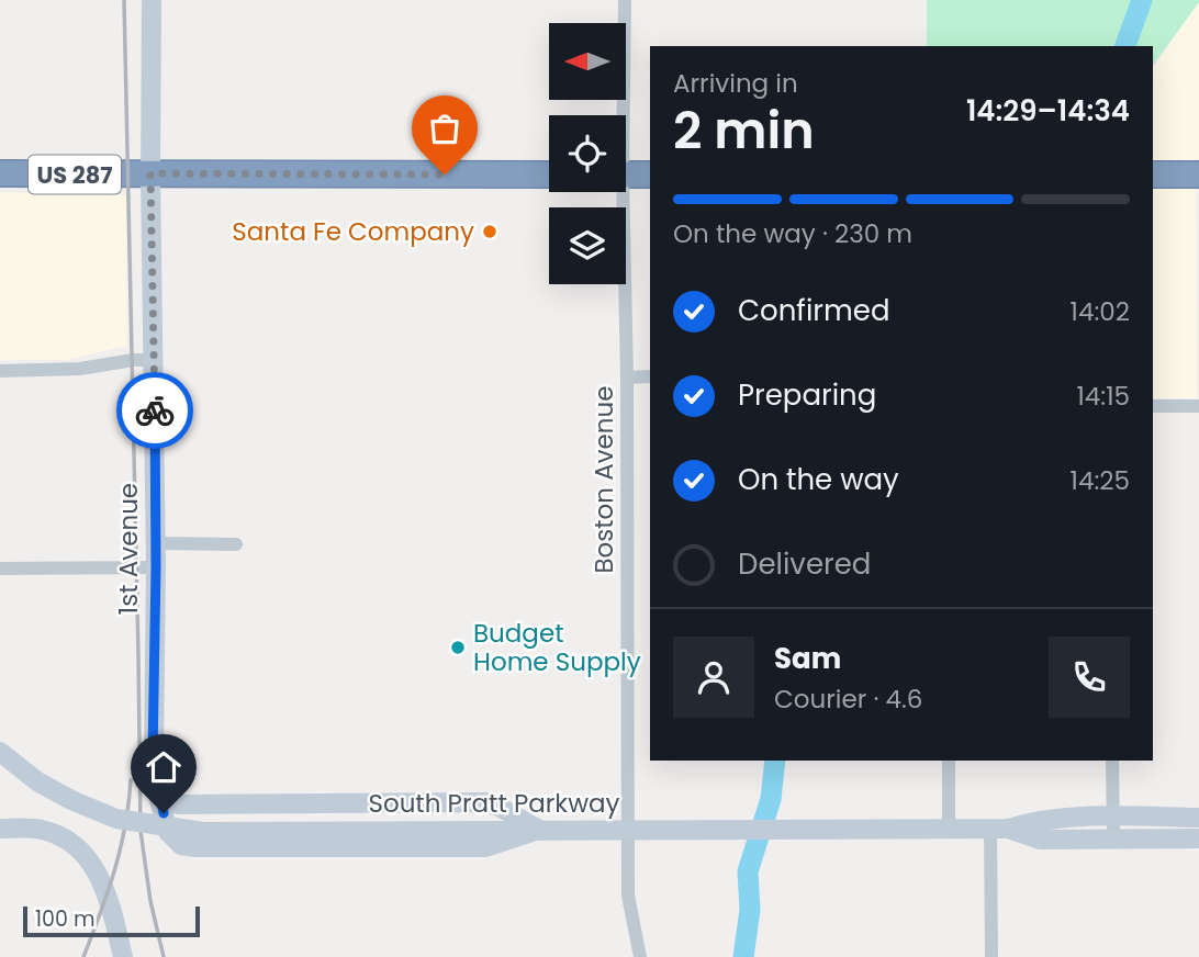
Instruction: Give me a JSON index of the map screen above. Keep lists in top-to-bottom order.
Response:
{
  "streets": {
    "highway": ["US 287"],
    "street": ["Boston Avenue", "1st Avenue", "South Pratt Parkway"]
  },
  "crossings": [
    ["US 287", "1st Avenue"],
    ["Boston Avenue", "South Pratt Parkway"],
    ["1st Avenue", "South Pratt Parkway"]
  ],
  "places": ["Santa Fe Company", "Budget Home Supply"],
  "scale_bar": "100 m",
  "north": "left",
  "page": {
    "heading": ["2 min", "Arriving in", "14:29–14:34"],
    "panel": ["Sam", "Courier · 4.6"],
    "bar": "On the way · 230 m",
    "list": [
      ["Confirmed", "14:02"],
      ["Preparing", "14:15"],
      ["On the way", "14:25"],
      "Delivered"
    ],
    "scale": "100 m"
  }
}
